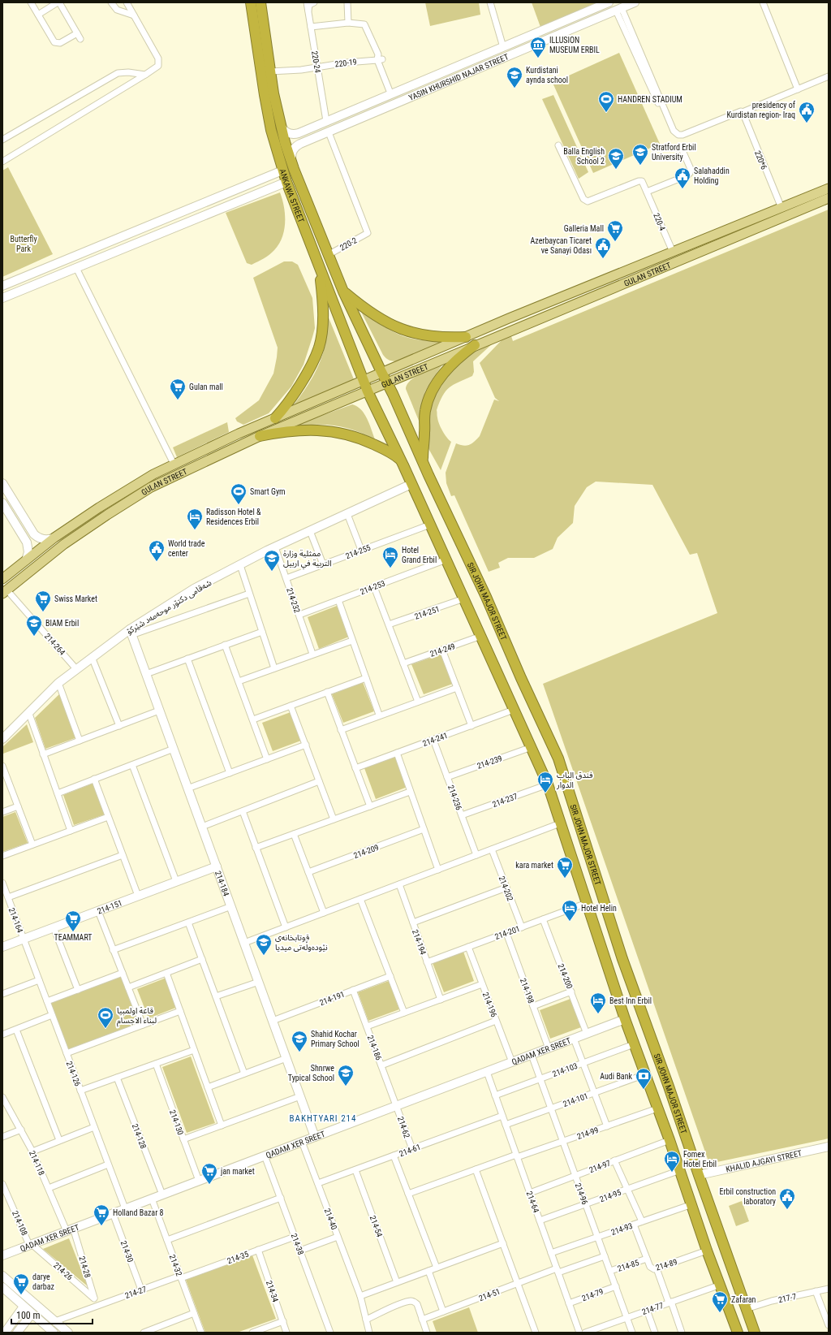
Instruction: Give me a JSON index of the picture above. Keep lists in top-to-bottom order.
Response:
{
  "streets": {
    "highway": ["ANKAWA STREET", "SIR JOHN MAJOR STREET"],
    "main road": ["GULAN STREET"],
    "street": [
      "220-24",
      "220-19",
      "YASIN KHURSHID NAJAR STREET",
      "220*6",
      "220-4",
      "220-2",
      "214-255",
      "214-253",
      "214-232",
      "شەقامی دکتۆر موحەمەد شێرکۆ",
      "214-251",
      "214-264",
      "214-249",
      "214-241",
      "214-239",
      "214-236",
      "214-237",
      "214-209",
      "214-184",
      "214-202",
      "214-151",
      "214-164",
      "214-201",
      "214-194",
      "214-200",
      "214-198",
      "214-191",
      "214-196",
      "214-186",
      "QADAM XER SREET",
      "214-103",
      "214-126",
      "214-101",
      "214-130",
      "214-62",
      "214-99",
      "214-128",
      "214-61",
      "KHALID AJGAYI STREET",
      "214-118",
      "214-97",
      "214-96",
      "214-95",
      "214-64",
      "214-40",
      "214-108",
      "214-54",
      "214-93",
      "214-38",
      "214-30",
      "214-35",
      "214-89",
      "214-32",
      "214-85",
      "214-28",
      "214-26",
      "214-34",
      "214-27",
      "214-51",
      "214-79",
      "217-7",
      "214-77"
    ]
  },
  "crossings": [
    ["220-24", "220-19"],
    ["220-24", "YASIN KHURSHID NAJAR STREET"],
    ["220-19", "ANKAWA STREET"],
    ["YASIN KHURSHID NAJAR STREET", "ANKAWA STREET"],
    ["YASIN KHURSHID NAJAR STREET", "220-2"],
    ["220*6", "GULAN STREET"],
    ["ANKAWA STREET", "220-2"],
    ["ANKAWA STREET", "GULAN STREET"],
    ["ANKAWA STREET", "SIR JOHN MAJOR STREET"],
    ["220-4", "GULAN STREET"],
    ["GULAN STREET", "SIR JOHN MAJOR STREET"],
    ["GULAN STREET", "214-264"],
    ["214-255", "214-232"],
    ["214-253", "214-232"],
    ["214-232", "شەقامی دکتۆر موحەمەد شێرکۆ"],
    ["SIR JOHN MAJOR STREET", "KHALID AJGAYI STREET"],
    ["SIR JOHN MAJOR STREET", "217-7"],
    ["شەقامی دکتۆر موحەمەد شێرکۆ", "214-264"],
    ["شەقامی دکتۆر موحەمەد شێرکۆ", "214-184"],
    ["214-241", "214-236"],
    ["214-239", "214-236"],
    ["214-236", "214-237"],
    ["214-184", "214-151"],
    ["214-184", "214-191"],
    ["214-184", "QADAM XER SREET"],
    ["214-202", "214-201"],
    ["214-151", "214-164"],
    ["214-151", "214-126"],
    ["214-164", "214-126"],
    ["214-201", "214-194"],
    ["214-201", "214-200"],
    ["214-201", "214-198"],
    ["214-201", "214-196"],
    ["214-200", "QADAM XER SREET"],
    ["214-198", "QADAM XER SREET"],
    ["214-191", "214-186"],
    ["214-196", "QADAM XER SREET"],
    ["214-186", "QADAM XER SREET"],
    ["214-186", "214-62"],
    ["QADAM XER SREET", "214-126"],
    ["QADAM XER SREET", "214-130"],
    ["QADAM XER SREET", "214-62"],
    ["QADAM XER SREET", "214-128"],
    ["QADAM XER SREET", "214-118"],
    ["QADAM XER SREET", "214-96"],
    ["QADAM XER SREET", "214-64"],
    ["QADAM XER SREET", "214-40"],
    ["QADAM XER SREET", "214-108"],
    ["QADAM XER SREET", "214-38"],
    ["QADAM XER SREET", "214-30"],
    ["QADAM XER SREET", "214-32"],
    ["QADAM XER SREET", "214-28"],
    ["QADAM XER SREET", "214-26"],
    ["214-103", "214-96"],
    ["214-103", "214-64"],
    ["214-101", "214-96"],
    ["214-101", "214-64"],
    ["214-62", "214-61"],
    ["214-99", "214-96"],
    ["214-99", "214-64"],
    ["214-61", "214-64"],
    ["214-61", "214-40"],
    ["214-61", "214-54"],
    ["214-118", "214-28"],
    ["214-97", "214-96"],
    ["214-97", "214-64"],
    ["214-96", "214-95"],
    ["214-96", "214-93"],
    ["214-96", "214-85"],
    ["214-96", "214-51"],
    ["214-96", "214-79"],
    ["214-96", "214-77"],
    ["214-95", "214-64"],
    ["214-64", "214-93"],
    ["214-64", "214-51"],
    ["214-64", "214-79"],
    ["214-108", "214-26"],
    ["214-93", "214-89"],
    ["214-38", "214-35"],
    ["214-30", "214-27"],
    ["214-35", "214-32"],
    ["214-35", "214-34"],
    ["214-35", "214-27"],
    ["214-89", "214-85"],
    ["214-32", "214-27"],
    ["214-28", "214-26"],
    ["214-28", "214-27"]
  ],
  "districts": ["BAKHTYARI 214"],
  "parks": ["Butterfly Park"],
  "places": {
    "museum": ["ILLUSION MUSEUM ERBIL"],
    "school or university": [
      "Kurdistani aynda school",
      "Stratford Erbil University",
      "Balla English School 2",
      "ممثلية وزارة التربية في اربيل",
      "BIAM Erbil",
      "قوتابخانەی نێودەوڵەتی میدیا",
      "Shahid Kochar Primary School",
      "Shnrwe Typical School"
    ],
    "sports": ["HANDREN STADIUM", "Smart Gym", "قاعة اولمبيا لبناء الاجسام"],
    "public building": [
      "presidency of Kurdistan region- Iraq",
      "Salahaddin Holding",
      "Azerbaycan Ticaret ve Sanayi Odası",
      "World trade center",
      "Erbil construction laboratory"
    ],
    "supermarket": [
      "Galleria Mall",
      "Gulan mall",
      "Swiss Market",
      "kara market",
      "TEAMMART",
      "jan market",
      "Holland Bazar 8",
      "darye darbaz",
      "Zafaran"
    ],
    "hotel": [
      "Radisson Hotel & Residences Erbil",
      "Hotel Grand Erbil",
      "فندق الباب الدوار",
      "Hotel Helin",
      "Best Inn Erbil",
      "Fomex Hotel Erbil"
    ],
    "bank": ["Audi Bank"]
  },
  "scale_bar": "100 m"
}
